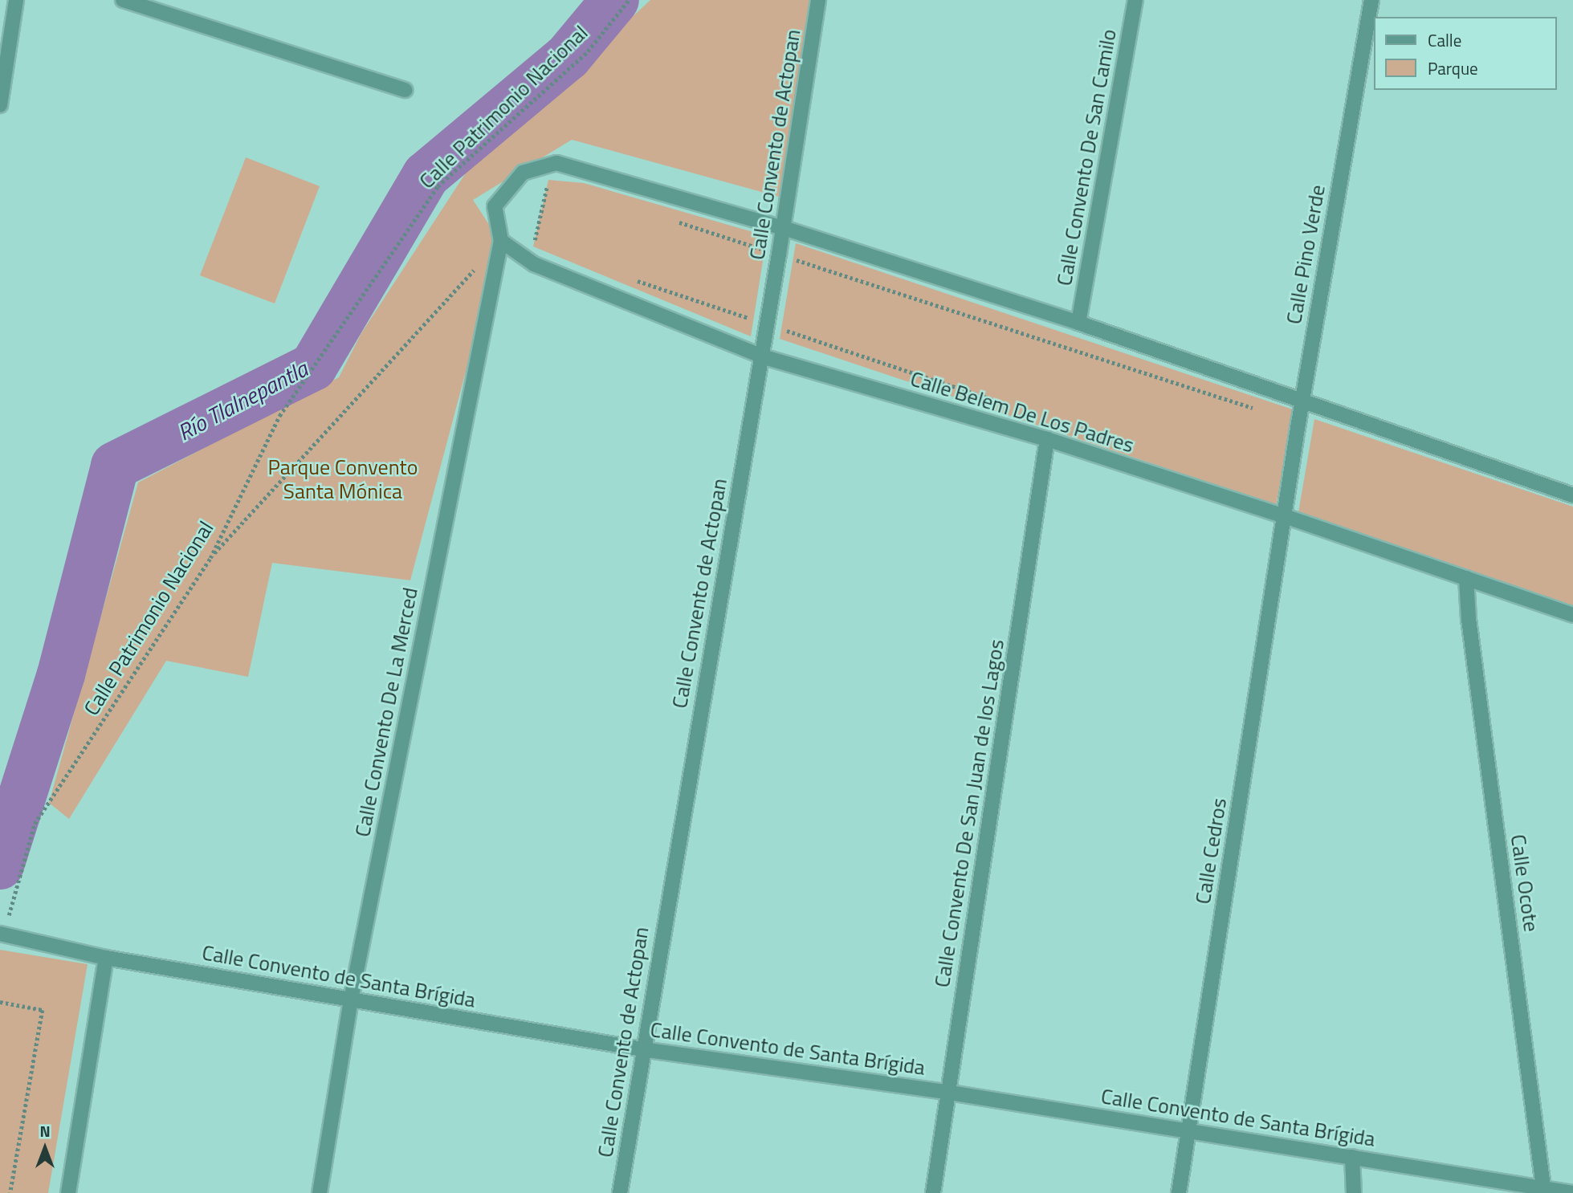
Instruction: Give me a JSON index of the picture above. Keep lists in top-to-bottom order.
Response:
{
  "streets": {
    "street": [
      "Calle Convento de Actopan",
      "Calle Convento De San Camilo",
      "Calle Pino Verde",
      "Calle Belem De Los Padres",
      "Calle Convento De La Merced",
      "Calle Convento De San Juan de los Lagos",
      "Calle Cedros",
      "Calle Ocote",
      "Calle Convento de Santa Brígida"
    ],
    "path": ["Calle Patrimonio Nacional"]
  },
  "crossings": [
    ["Calle Patrimonio Nacional", "Calle Convento de Santa Brígida"],
    ["Calle Convento de Actopan", "Calle Belem De Los Padres"],
    ["Calle Convento de Actopan", "Calle Convento de Santa Brígida"],
    ["Calle Pino Verde", "Calle Belem De Los Padres"],
    ["Calle Pino Verde", "Calle Cedros"],
    ["Calle Belem De Los Padres", "Calle Convento De La Merced"],
    ["Calle Belem De Los Padres", "Calle Convento De San Juan de los Lagos"],
    ["Calle Belem De Los Padres", "Calle Cedros"],
    ["Calle Belem De Los Padres", "Calle Ocote"],
    ["Calle Convento De La Merced", "Calle Convento de Santa Brígida"],
    ["Calle Convento De San Juan de los Lagos", "Calle Convento de Santa Brígida"],
    ["Calle Cedros", "Calle Convento de Santa Brígida"],
    ["Calle Ocote", "Calle Convento de Santa Brígida"]
  ],
  "water": ["Río Tlalnepantla"],
  "parks": ["Parque Convento Santa Mónica"],
  "legend": ["Calle", "Parque"],
  "north": "top"
}
